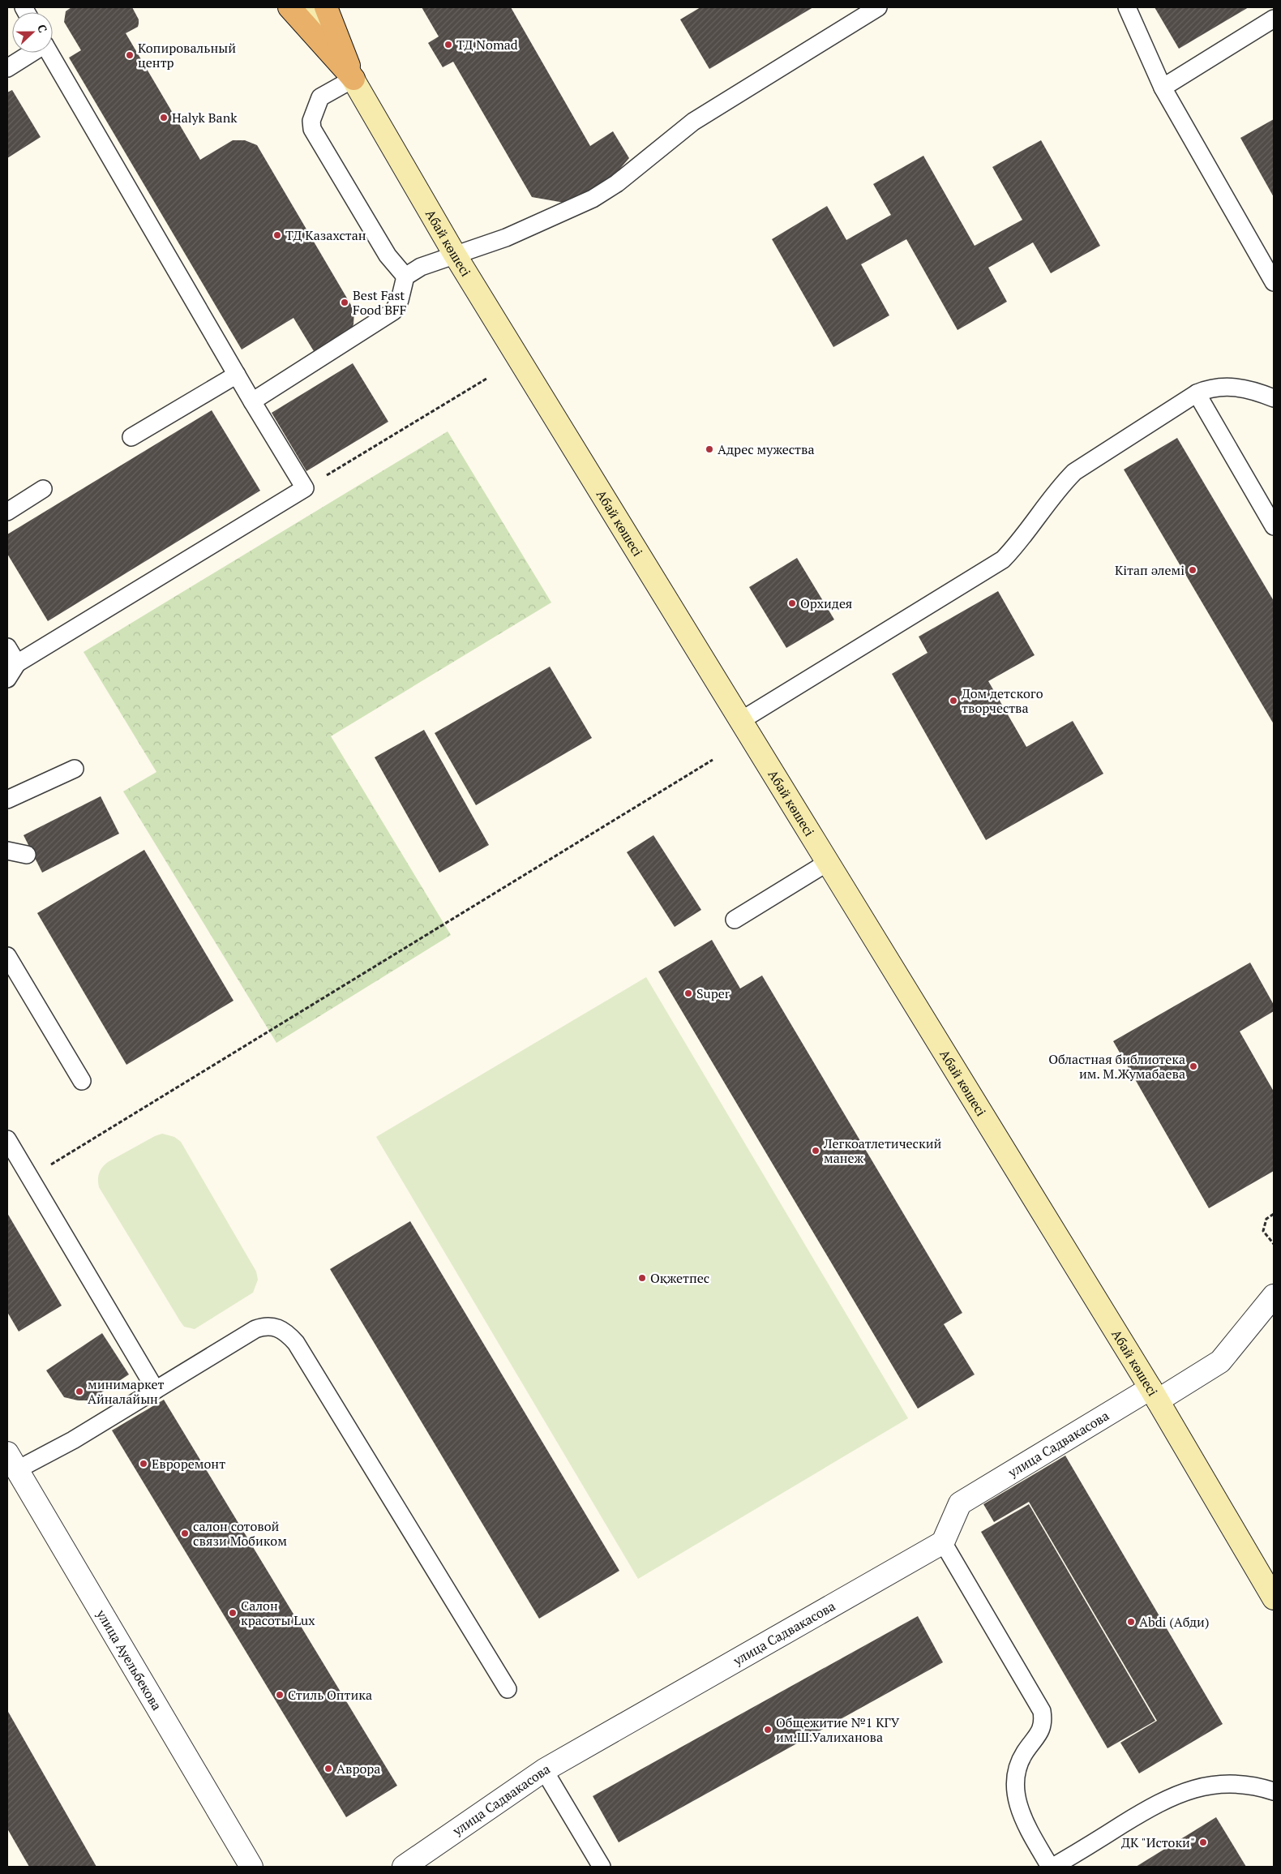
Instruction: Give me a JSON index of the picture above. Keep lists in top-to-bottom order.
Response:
{
  "streets": {
    "main road": ["Абай көшесі"],
    "street": ["улица Садвакасова", "улица Ауельбекова"]
  },
  "crossings": [
    ["Абай көшесі", "улица Садвакасова"]
  ],
  "places": [
    "ТД Nomad",
    "Копировальный центр",
    "Halyk Bank",
    "ТД Казахстан",
    "Best Fast Food BFF",
    "Адрес мужества",
    "Кітап әлемі",
    "Орхидея",
    "Дом детского творчества",
    "Super",
    "Областная библиотека им. М.Жумабаева",
    "Легкоатлетический манеж",
    "Оқжетпес",
    "минимаркет Айналайын",
    "Евроремонт",
    "салон сотовой связи Мобиком",
    "Салон красоты Lux",
    "Abdi (Абди)",
    "Стиль Оптика",
    "Общежитие №1 КГУ им.Ш.Уалиханова",
    "Аврора",
    "ДК \"Истоки\""
  ],
  "north": "right"
}
